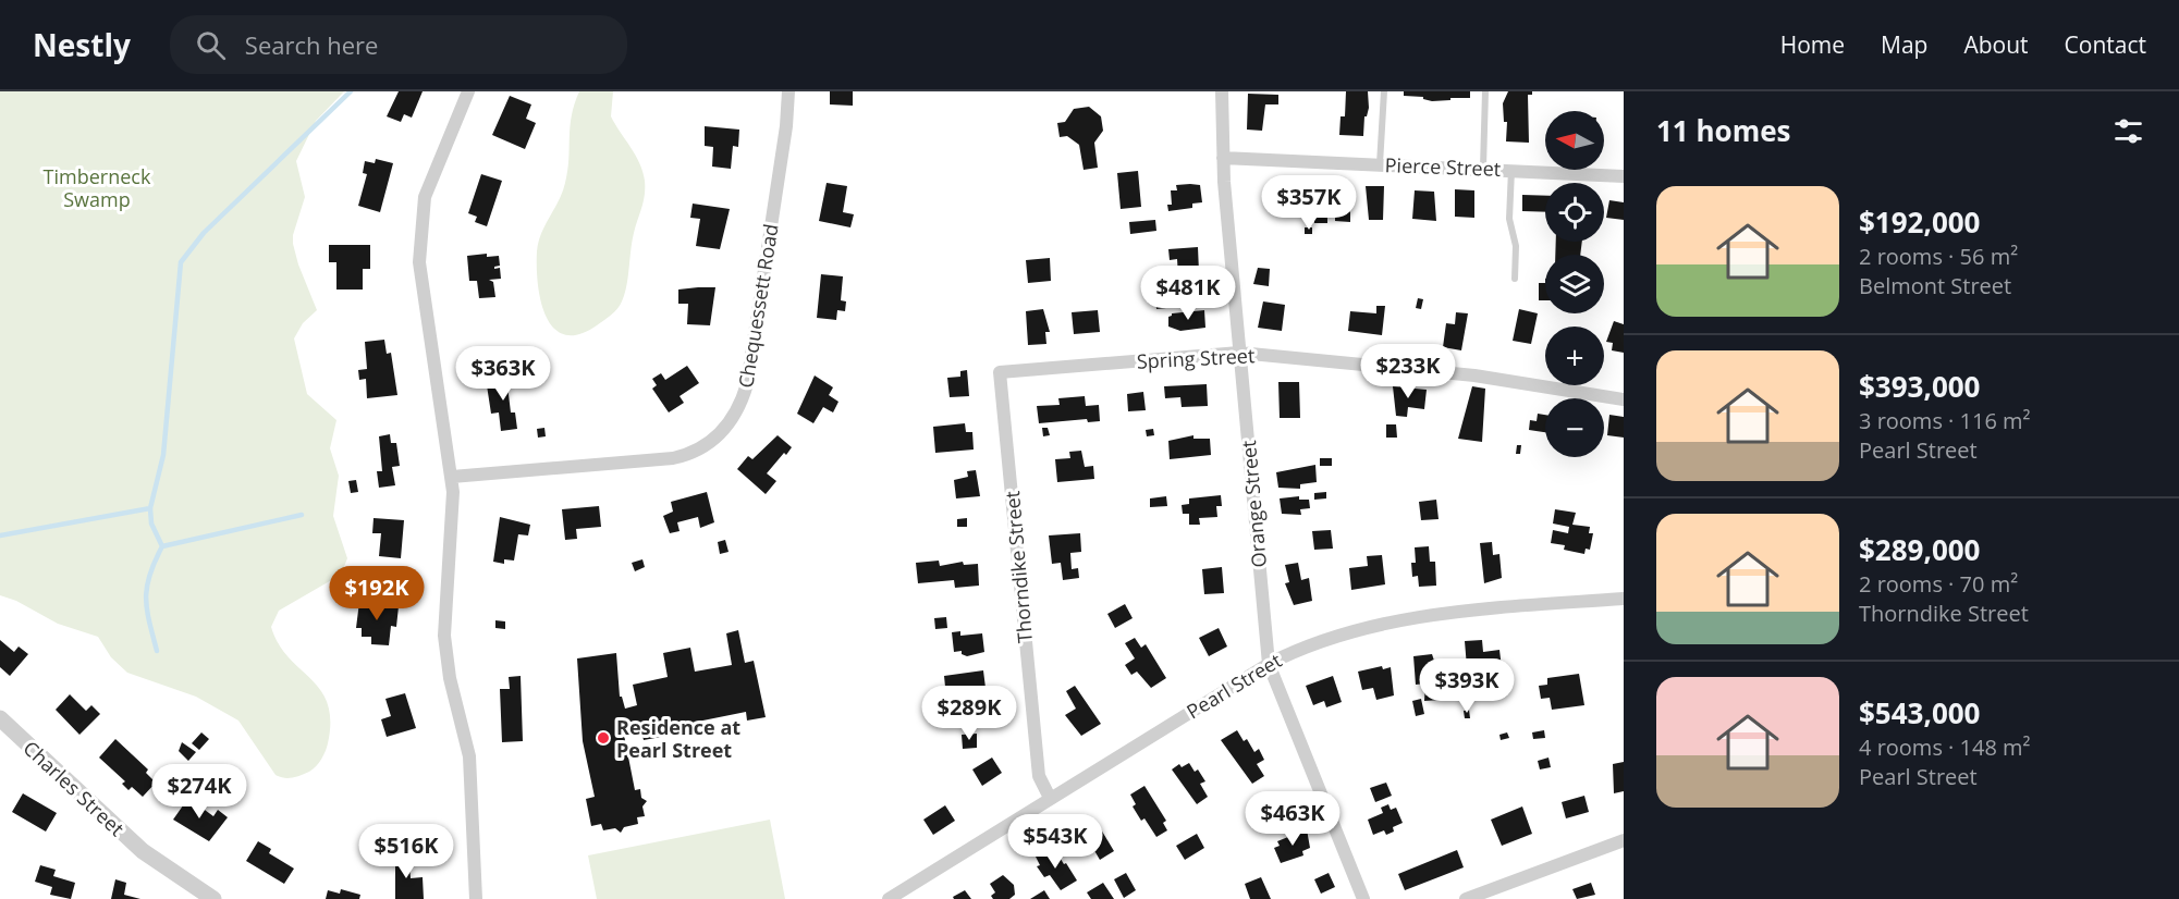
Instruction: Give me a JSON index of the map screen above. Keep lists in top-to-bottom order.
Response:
{
  "streets": {
    "street": [
      "Pierce Street",
      "Chequessett Road",
      "Spring Street",
      "Orange Street",
      "Thorndike Street",
      "Pearl Street",
      "Charles Street"
    ]
  },
  "crossings": [
    ["Pierce Street", "Orange Street"],
    ["Spring Street", "Orange Street"],
    ["Spring Street", "Thorndike Street"],
    ["Orange Street", "Pearl Street"],
    ["Thorndike Street", "Pearl Street"]
  ],
  "parks": ["Timberneck Swamp"],
  "places": ["Residence at Pearl Street"],
  "north": "left",
  "page": {
    "header": "Nestly",
    "search": "Search here",
    "nav": [
      "Home",
      "Map",
      "About",
      "Contact"
    ],
    "heading": "11 homes",
    "map_buttons": ["+", "−"],
    "list": [
      {
        "name": "$192,000",
        "note": "2 rooms · 56 m² · Belmont Street"
      },
      {
        "name": "$393,000",
        "note": "3 rooms · 116 m² · Pearl Street"
      },
      {
        "name": "$289,000",
        "note": "2 rooms · 70 m² · Thorndike Street"
      },
      {
        "name": "$543,000",
        "note": "4 rooms · 148 m² · Pearl Street"
      }
    ],
    "price": [
      "$357K",
      "$481K",
      "$233K",
      "$363K",
      "$192K",
      "$393K",
      "$289K",
      "$274K",
      "$463K",
      "$543K",
      "$516K"
    ]
  }
}
